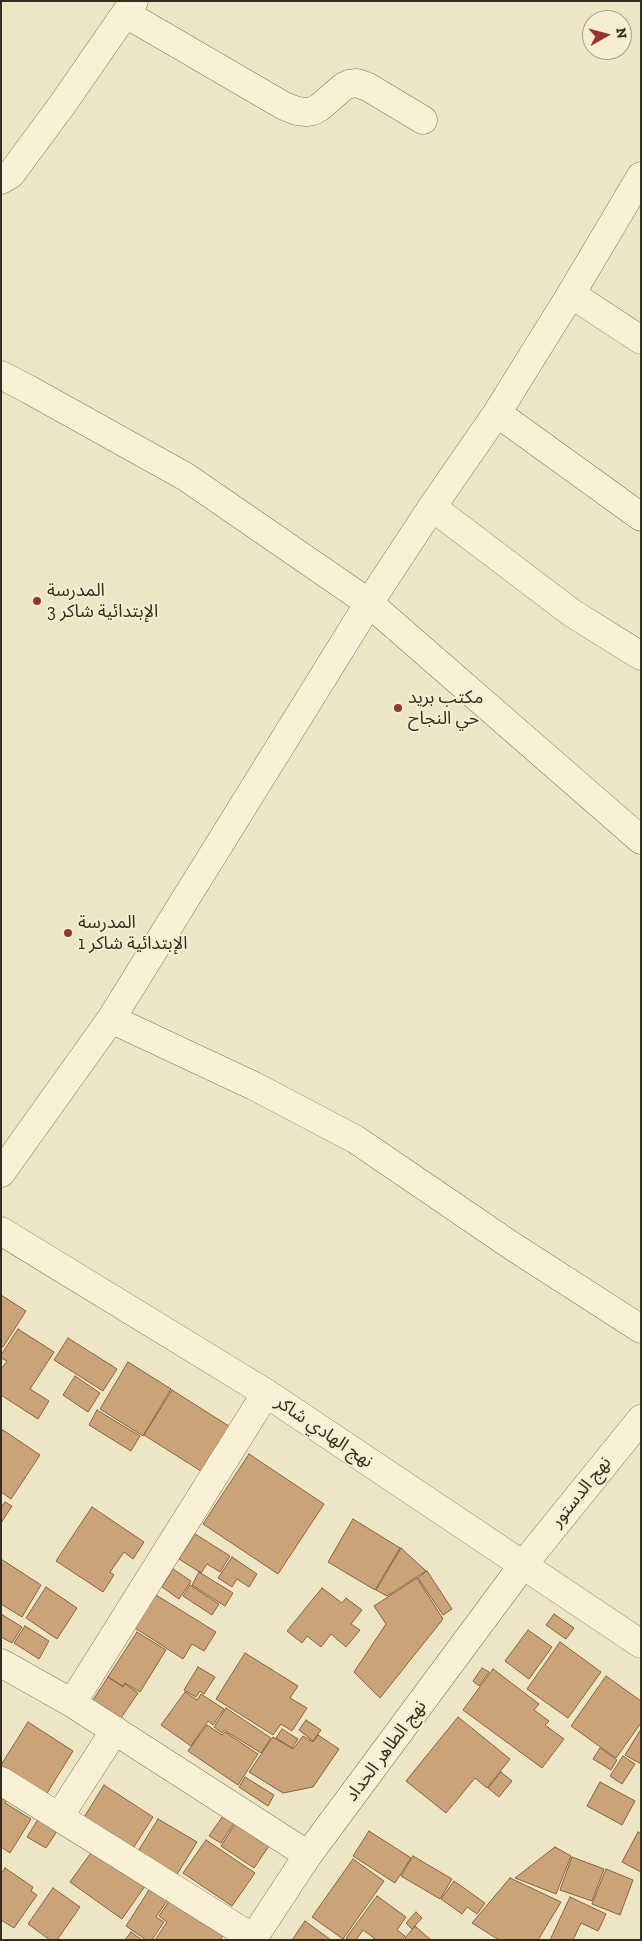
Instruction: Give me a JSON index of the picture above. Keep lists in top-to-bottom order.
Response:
{
  "streets": {
    "street": ["نهج الهادي شاكر", "نهج الدستور", "نهج الطاهر الحداد"]
  },
  "crossings": [
    ["نهج الهادي شاكر", "نهج الدستور"],
    ["نهج الهادي شاكر", "نهج الطاهر الحداد"],
    ["نهج الدستور", "نهج الطاهر الحداد"]
  ],
  "places": ["المدرسة الإبتدائية شاكر 3", "مكتب بريد حي النجاح", "المدرسة الإبتدائية شاكر 1"],
  "north": "right"
}
